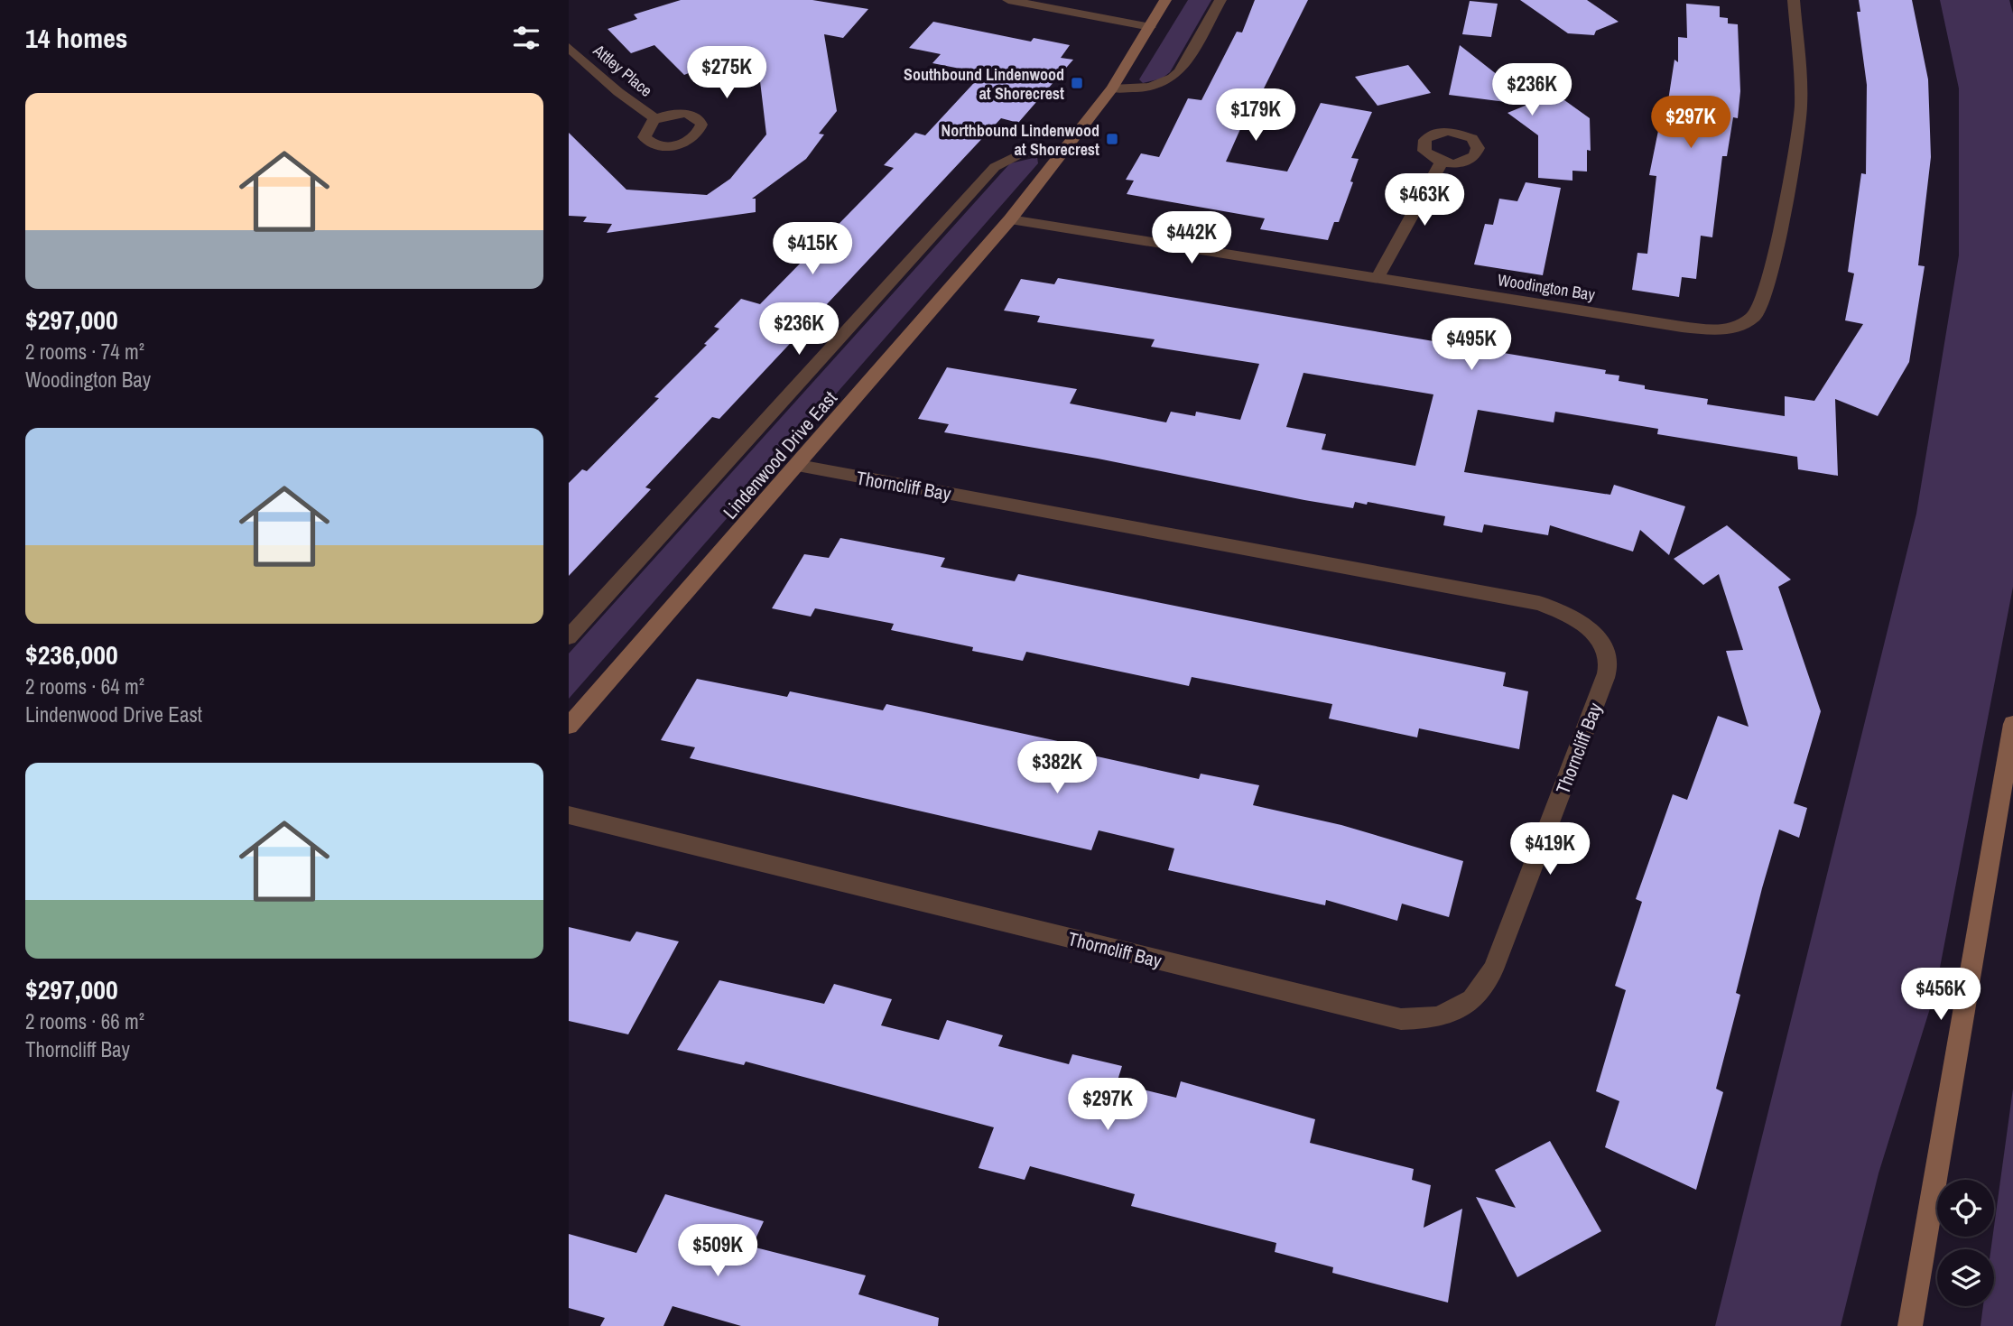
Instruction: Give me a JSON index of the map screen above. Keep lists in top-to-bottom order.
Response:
{
  "streets": {
    "street": [
      "Attley Place",
      "Woodington Bay",
      "Lindenwood Drive East",
      "Thorncliff Bay"
    ]
  },
  "crossings": [
    ["Woodington Bay", "Lindenwood Drive East"],
    ["Lindenwood Drive East", "Thorncliff Bay"]
  ],
  "places": {
    "transit": ["Southbound Lindenwood at Shorecrest", "Northbound Lindenwood at Shorecrest"]
  },
  "page": {
    "heading": "14 homes",
    "price": [
      "$275K",
      "$236K",
      "$179K",
      "$297K",
      "$463K",
      "$442K",
      "$415K",
      "$236K",
      "$495K",
      "$382K",
      "$419K",
      "$456K",
      "$297K",
      "$509K"
    ],
    "list": [
      {
        "name": "$297,000",
        "note": "2 rooms · 74 m² · Woodington Bay"
      },
      {
        "name": "$236,000",
        "note": "2 rooms · 64 m² · Lindenwood Drive East"
      },
      {
        "name": "$297,000",
        "note": "2 rooms · 66 m² · Thorncliff Bay"
      }
    ]
  }
}
